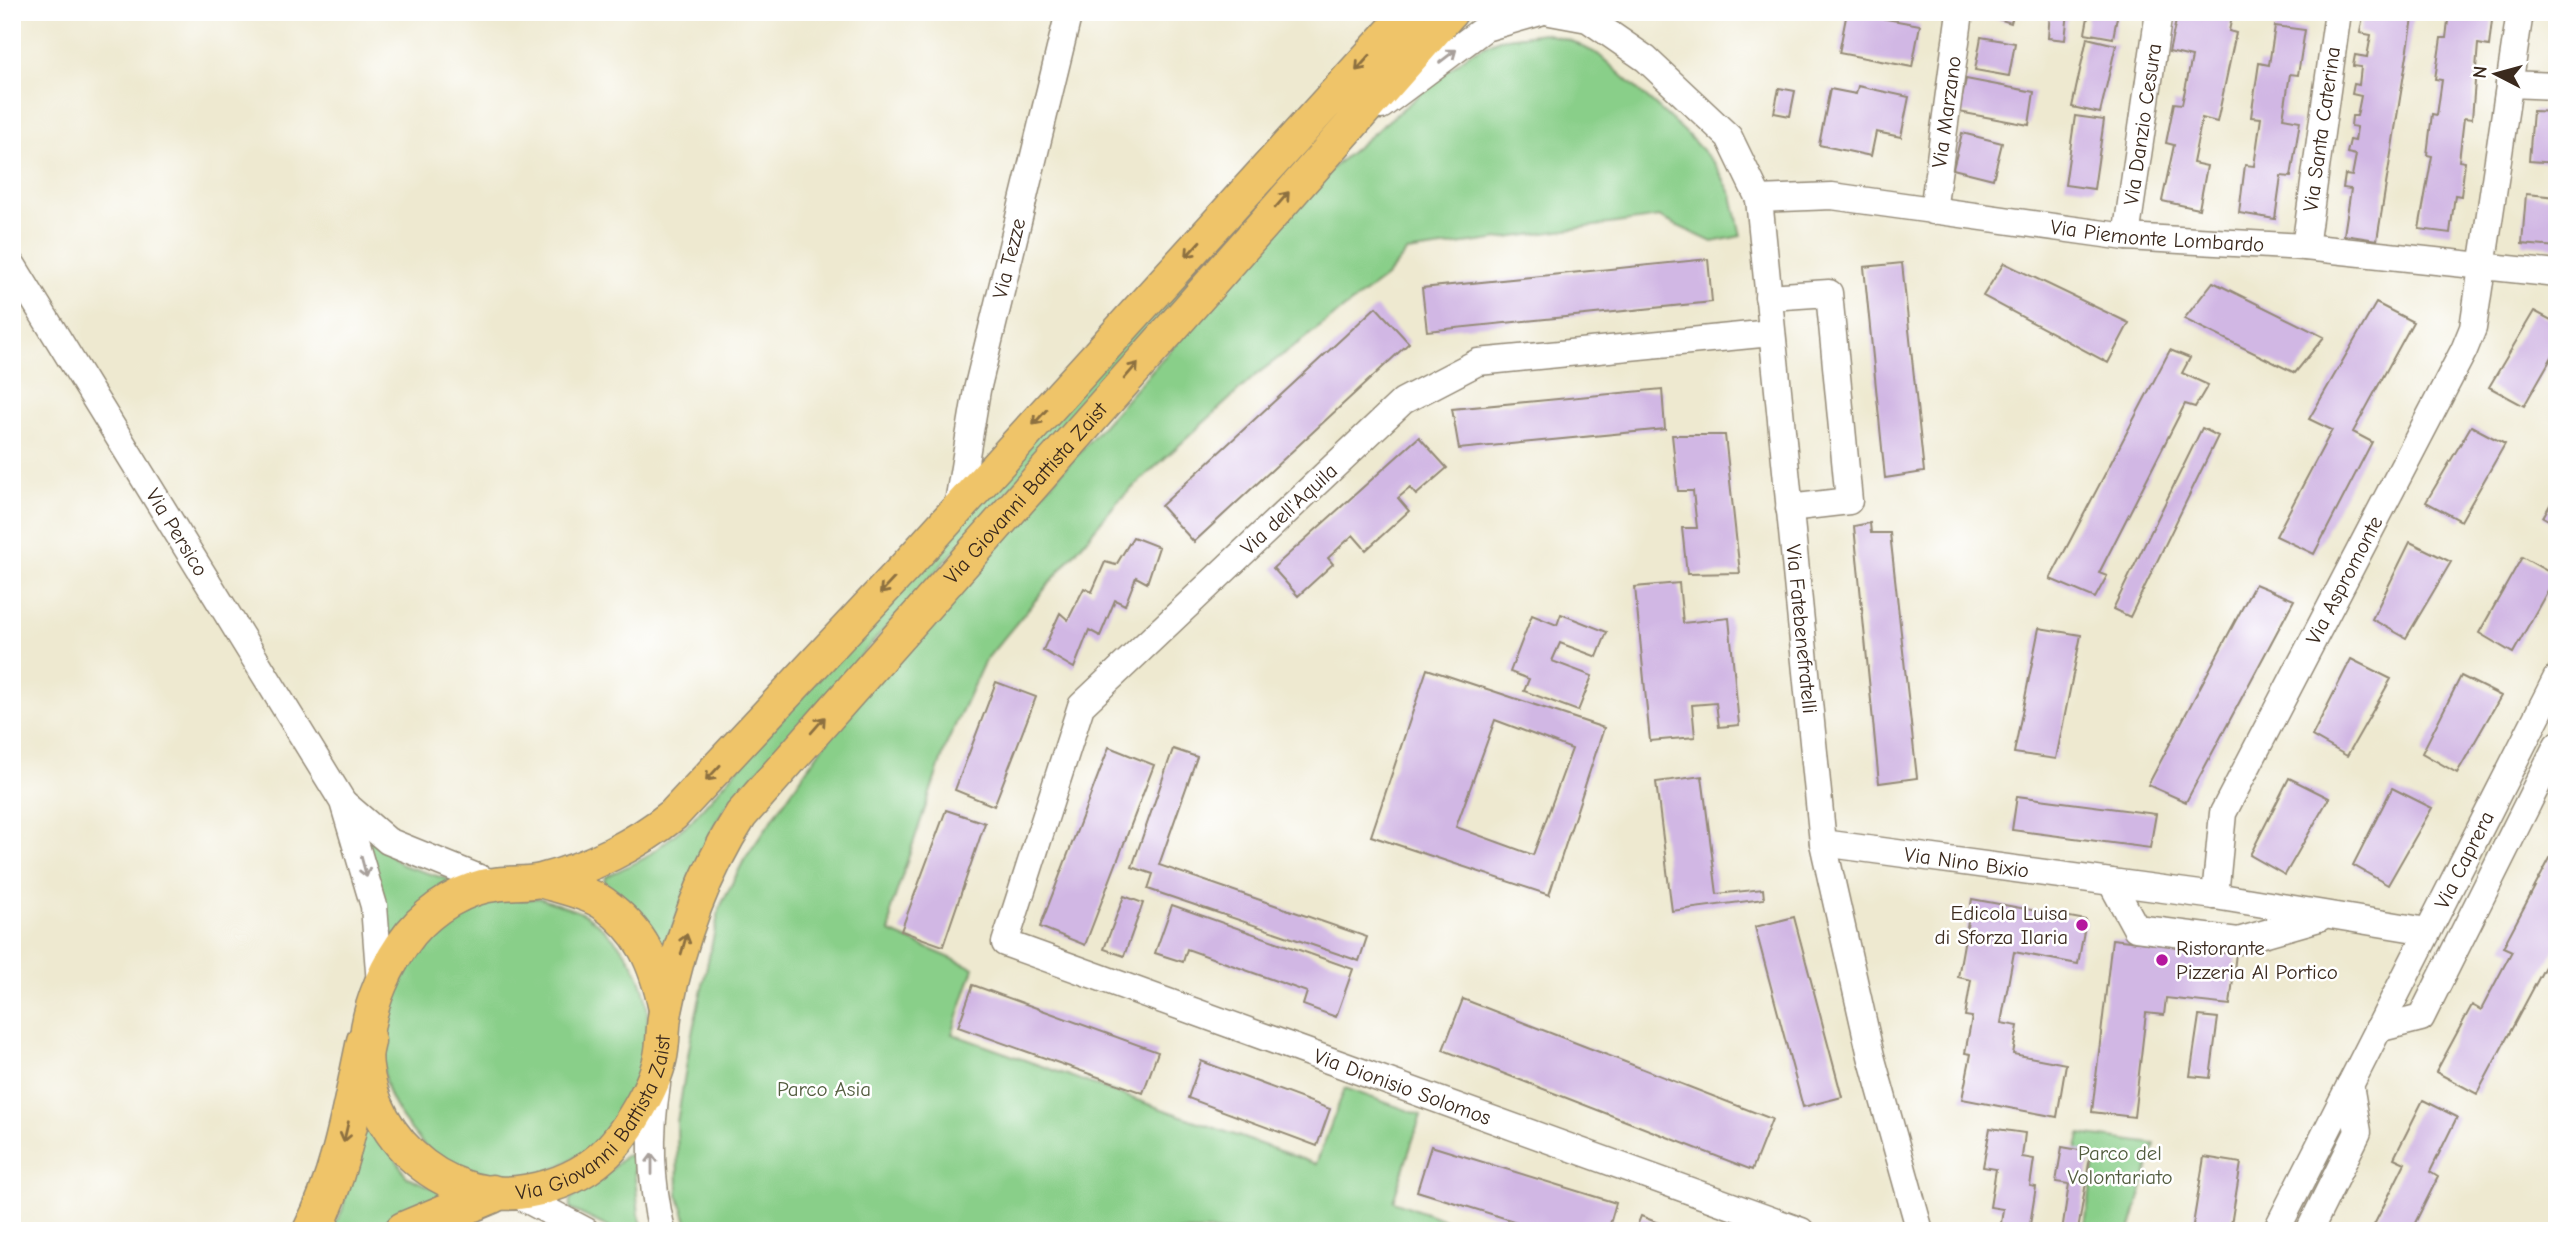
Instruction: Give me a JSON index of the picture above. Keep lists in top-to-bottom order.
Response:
{
  "streets": {
    "highway": ["Via Giovanni Battista Zaist"],
    "street": [
      "Via Marzano",
      "Via Danzio Cesura",
      "Via Santa Caterina",
      "Via Piemonte Lombardo",
      "Via Tezze",
      "Via dell'Aquila",
      "Via Persico",
      "Via Aspromonte",
      "Via Fatebenefratelli",
      "Via Caprera",
      "Via Nino Bixio",
      "Via Dionisio Solomos"
    ]
  },
  "crossings": [
    ["Via Marzano", "Via Piemonte Lombardo"],
    ["Via Danzio Cesura", "Via Piemonte Lombardo"],
    ["Via Santa Caterina", "Via Piemonte Lombardo"],
    ["Via Piemonte Lombardo", "Via Aspromonte"],
    ["Via Piemonte Lombardo", "Via Fatebenefratelli"],
    ["Via Tezze", "Via Giovanni Battista Zaist"],
    ["Via Giovanni Battista Zaist", "Via Persico"],
    ["Via dell'Aquila", "Via Fatebenefratelli"],
    ["Via dell'Aquila", "Via Dionisio Solomos"],
    ["Via Aspromonte", "Via Nino Bixio"],
    ["Via Fatebenefratelli", "Via Nino Bixio"],
    ["Via Caprera", "Via Nino Bixio"]
  ],
  "parks": ["Parco Asia", "Parco del Volontariato"],
  "places": ["Edicola Luisa di Sforza Ilaria", "Ristorante Pizzeria Al Portico"],
  "north": "left"
}
